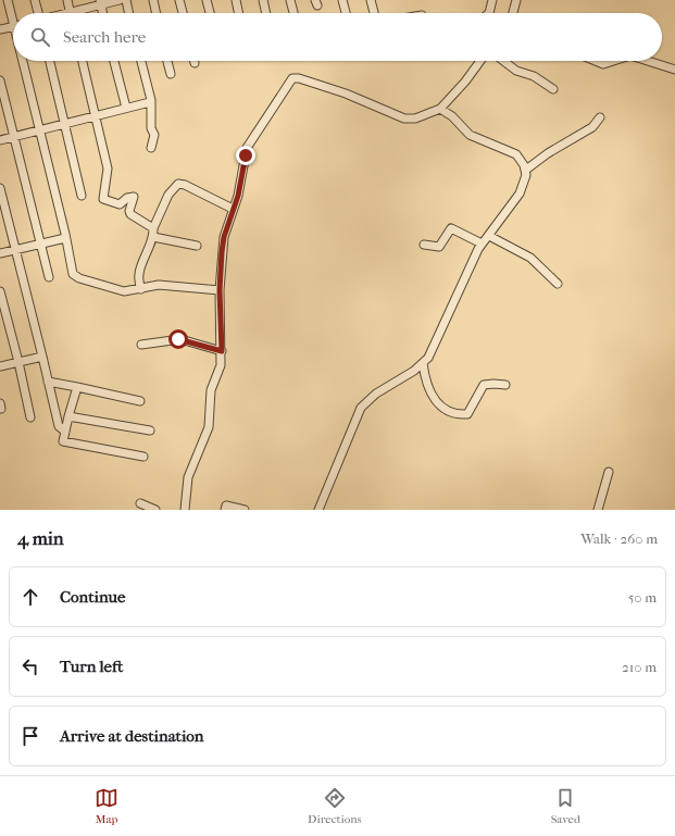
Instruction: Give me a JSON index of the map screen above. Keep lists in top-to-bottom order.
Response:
{
  "page": {
    "search": "Search here",
    "heading": ["4 min", "Walk · 260 m"],
    "list": [
      ["Continue", "50 m"],
      ["Turn left", "210 m"],
      "Arrive at destination"
    ],
    "nav": ["Map", "Directions", "Saved"]
  }
}
